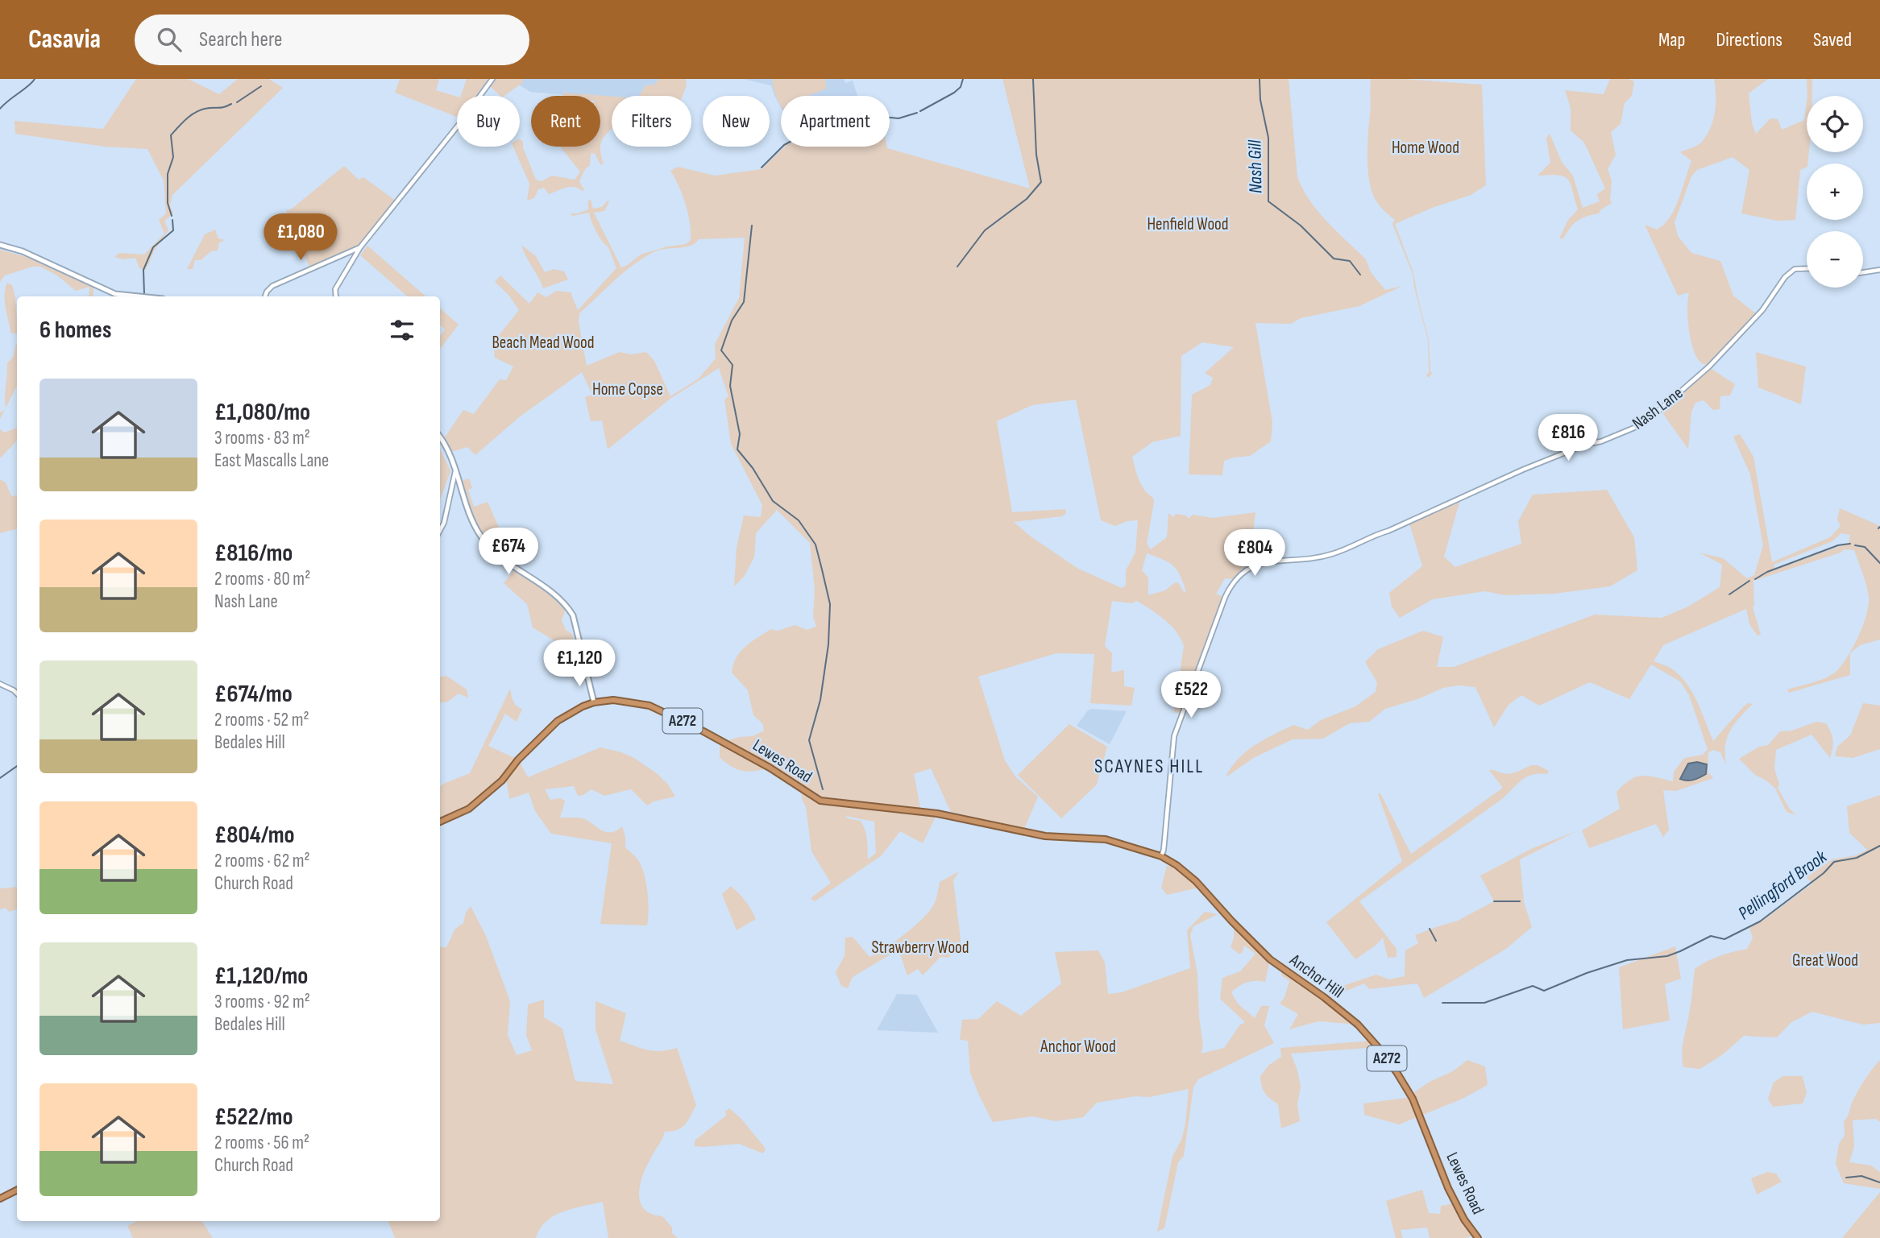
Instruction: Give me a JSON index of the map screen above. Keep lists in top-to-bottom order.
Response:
{
  "streets": {
    "highway": ["A272", "Lewes Road", "Anchor Hill"],
    "street": ["Nash Lane"]
  },
  "crossings": [
    ["Nash Lane", "Lewes Road"],
    ["Nash Lane", "Anchor Hill"],
    ["Lewes Road", "Anchor Hill"]
  ],
  "districts": ["SCAYNES HILL"],
  "water": ["Nash Gill", "Pellingford Brook"],
  "parks": [
    "Home Wood",
    "Henfield Wood",
    "Beach Mead Wood",
    "Home Copse",
    "Strawberry Wood",
    "Great Wood",
    "Anchor Wood"
  ],
  "page": {
    "header": "Casavia",
    "search": "Search here",
    "nav": ["Map", "Directions", "Saved"],
    "map_buttons": ["+", "−"],
    "chip": [
      "Buy",
      "Rent",
      "Filters",
      "New",
      "Apartment"
    ],
    "price": [
      "£1,080",
      "£816",
      "£674",
      "£804",
      "£1,120",
      "£522"
    ],
    "heading": "6 homes",
    "list": [
      {
        "name": "£1,080/mo",
        "note": "3 rooms · 83 m² · East Mascalls Lane"
      },
      {
        "name": "£816/mo",
        "note": "2 rooms · 80 m² · Nash Lane"
      },
      {
        "name": "£674/mo",
        "note": "2 rooms · 52 m² · Bedales Hill"
      },
      {
        "name": "£804/mo",
        "note": "2 rooms · 62 m² · Church Road"
      },
      {
        "name": "£1,120/mo",
        "note": "3 rooms · 92 m² · Bedales Hill"
      },
      {
        "name": "£522/mo",
        "note": "2 rooms · 56 m² · Church Road"
      }
    ]
  }
}
